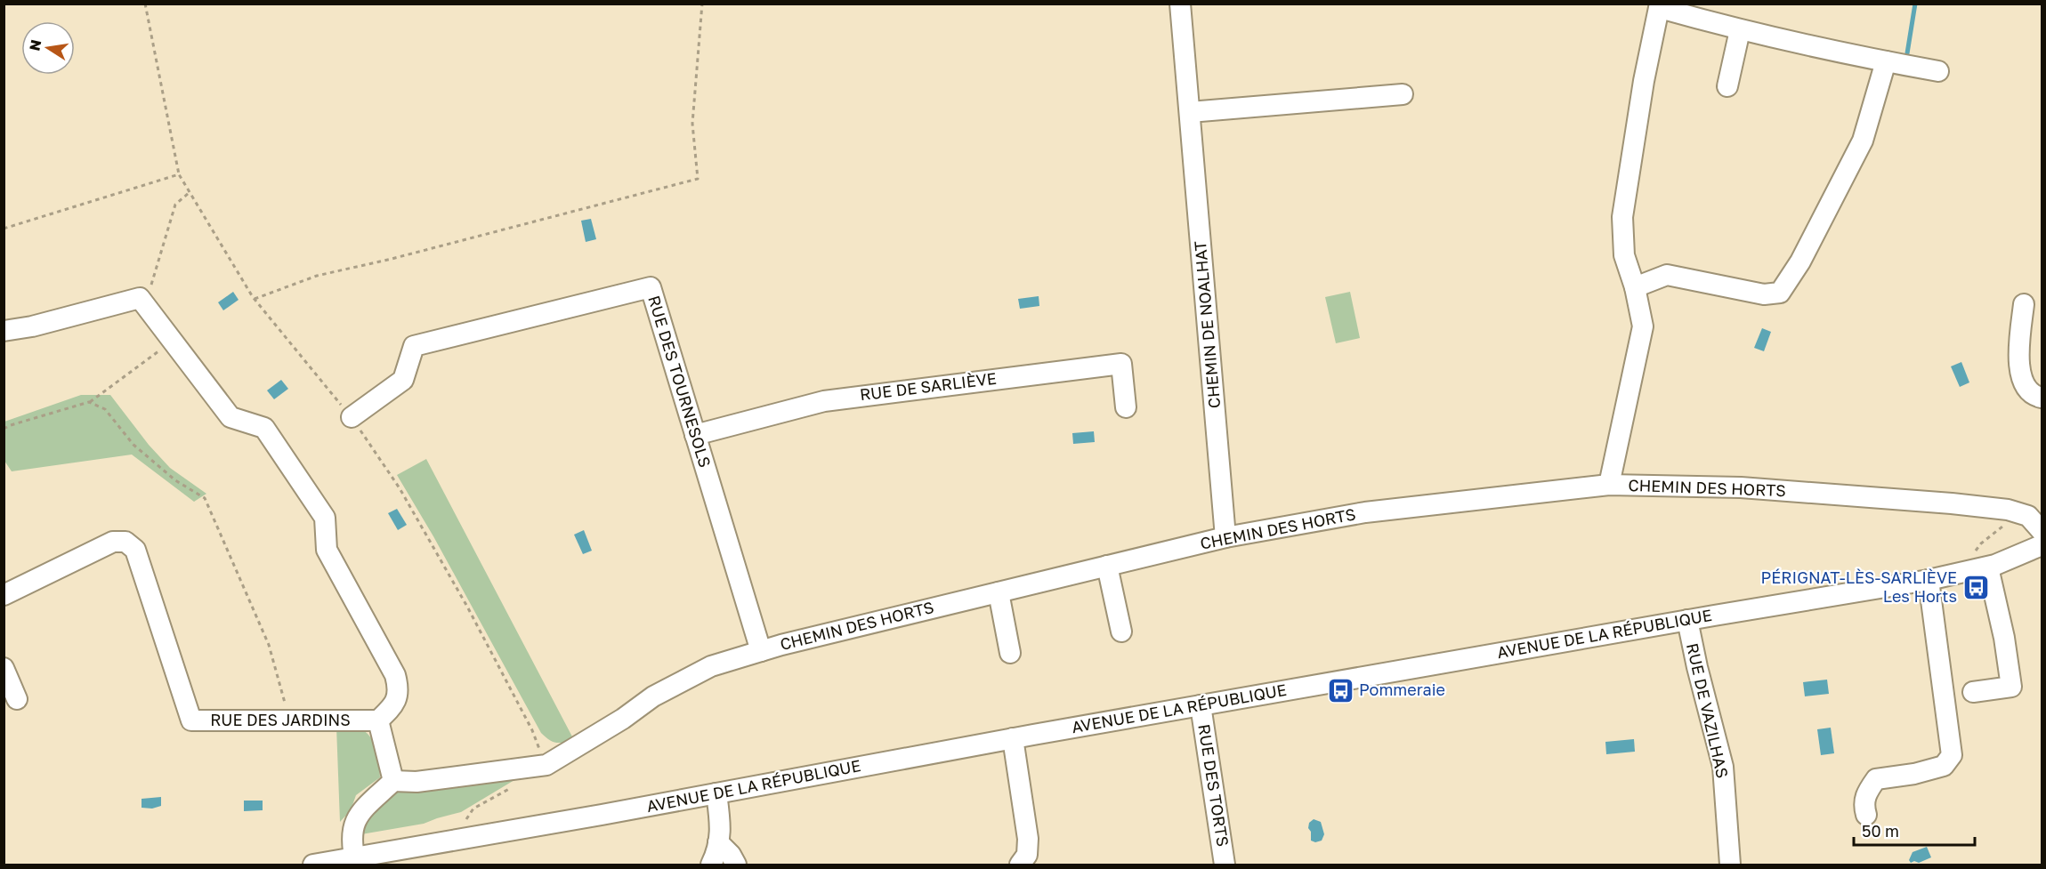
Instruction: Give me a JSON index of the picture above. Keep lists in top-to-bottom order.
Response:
{
  "streets": {
    "street": [
      "CHEMIN DE NOALHAT",
      "RUE DES TOURNESOLS",
      "RUE DE SARLIÈVE",
      "CHEMIN DES HORTS",
      "AVENUE DE LA RÉPUBLIQUE",
      "RUE DE VAZILHAS",
      "RUE DES JARDINS",
      "RUE DES TORTS"
    ]
  },
  "crossings": [
    ["CHEMIN DE NOALHAT", "CHEMIN DES HORTS"],
    ["RUE DES TOURNESOLS", "RUE DE SARLIÈVE"],
    ["RUE DES TOURNESOLS", "CHEMIN DES HORTS"],
    ["AVENUE DE LA RÉPUBLIQUE", "RUE DE VAZILHAS"],
    ["AVENUE DE LA RÉPUBLIQUE", "RUE DES TORTS"]
  ],
  "places": {
    "bus stop": ["PÉRIGNAT-LÈS-SARLIÈVE Les Horts", "Pommeraie"]
  },
  "scale_bar": "50 m",
  "north": "left"
}
